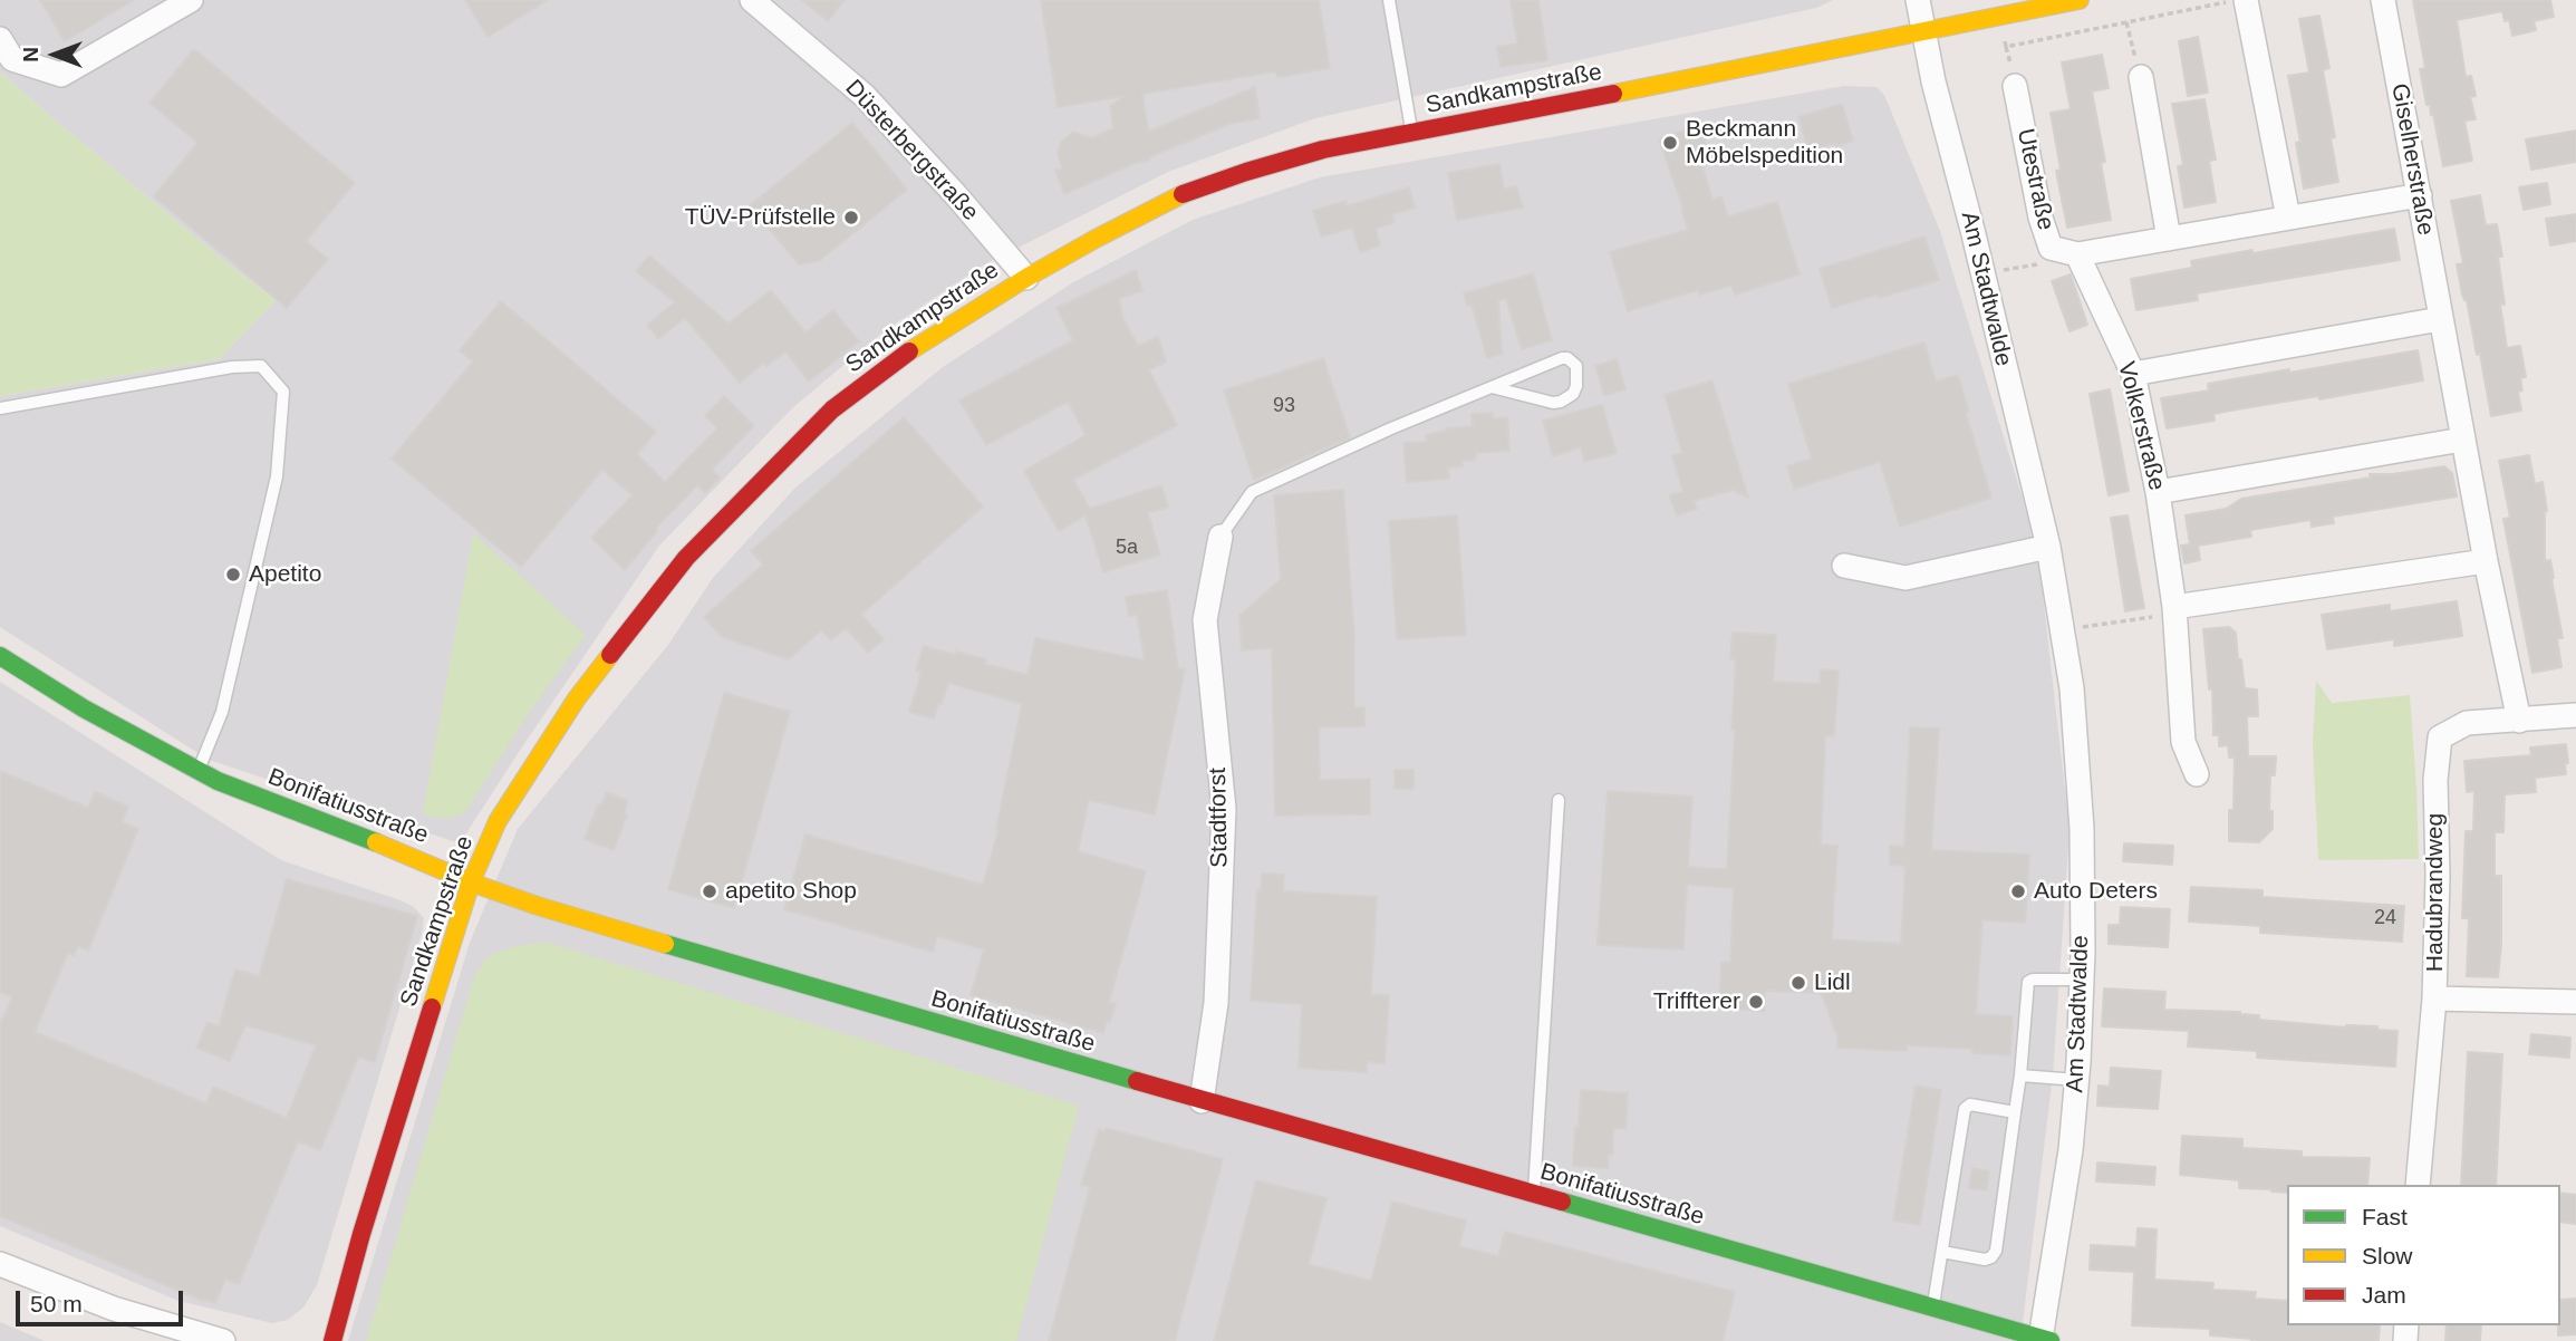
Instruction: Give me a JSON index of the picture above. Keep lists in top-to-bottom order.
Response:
{
  "streets": {
    "street": [
      "Sandkampstraße",
      "Düsterbergstraße",
      "Giselherstraße",
      "Utestraße",
      "Am Stadtwalde",
      "Volkerstraße",
      "Bonifatiusstraße",
      "Stadtforst",
      "Hadubrandweg"
    ]
  },
  "crossings": [
    ["Sandkampstraße", "Düsterbergstraße"],
    ["Sandkampstraße", "Am Stadtwalde"],
    ["Sandkampstraße", "Bonifatiusstraße"],
    ["Giselherstraße", "Utestraße"],
    ["Giselherstraße", "Hadubrandweg"],
    ["Utestraße", "Volkerstraße"],
    ["Am Stadtwalde", "Bonifatiusstraße"],
    ["Bonifatiusstraße", "Stadtforst"]
  ],
  "places": [
    "Beckmann Möbelspedition",
    "TÜV-Prüfstelle",
    "Apetito",
    "apetito Shop",
    "Auto Deters",
    "Lidl",
    "Triffterer"
  ],
  "house_numbers": ["93", "5a", "24"],
  "legend": ["Fast", "Slow", "Jam"],
  "scale_bar": "50 m",
  "north": "left"
}
